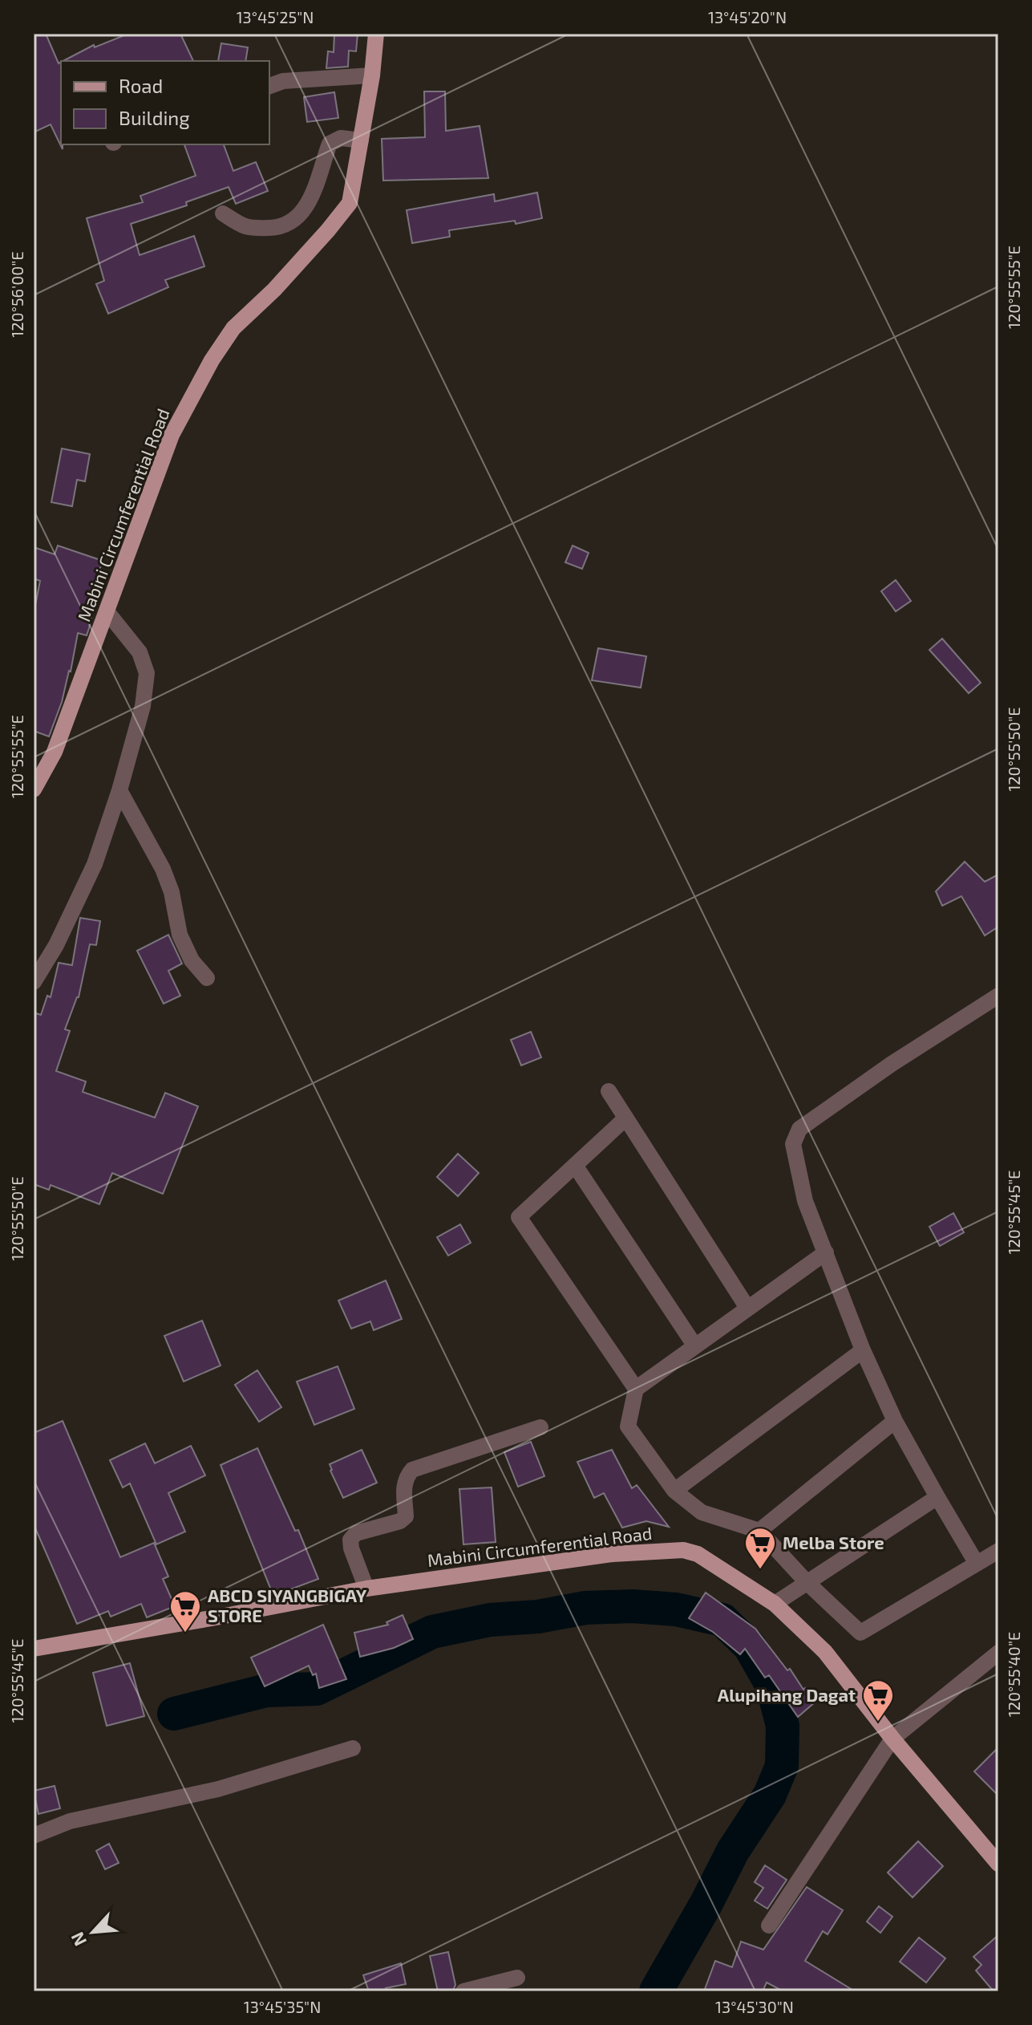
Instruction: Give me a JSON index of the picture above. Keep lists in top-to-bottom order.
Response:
{
  "streets": {
    "main road": ["Mabini Circumferential Road"]
  },
  "places": {
    "supermarket": ["Melba Store", "ABCD SIYANGBIGAY STORE", "Alupihang Dagat"]
  },
  "legend": ["Road", "Building"],
  "north": "bottom left",
  "coordinates": [
    "13°45'25\"N",
    "13°45'20\"N",
    "120°55'55\"E",
    "120°56'00\"E",
    "120°55'50\"E",
    "120°55'45\"E",
    "120°55'40\"E",
    "13°45'35\"N",
    "13°45'30\"N"
  ]
}
